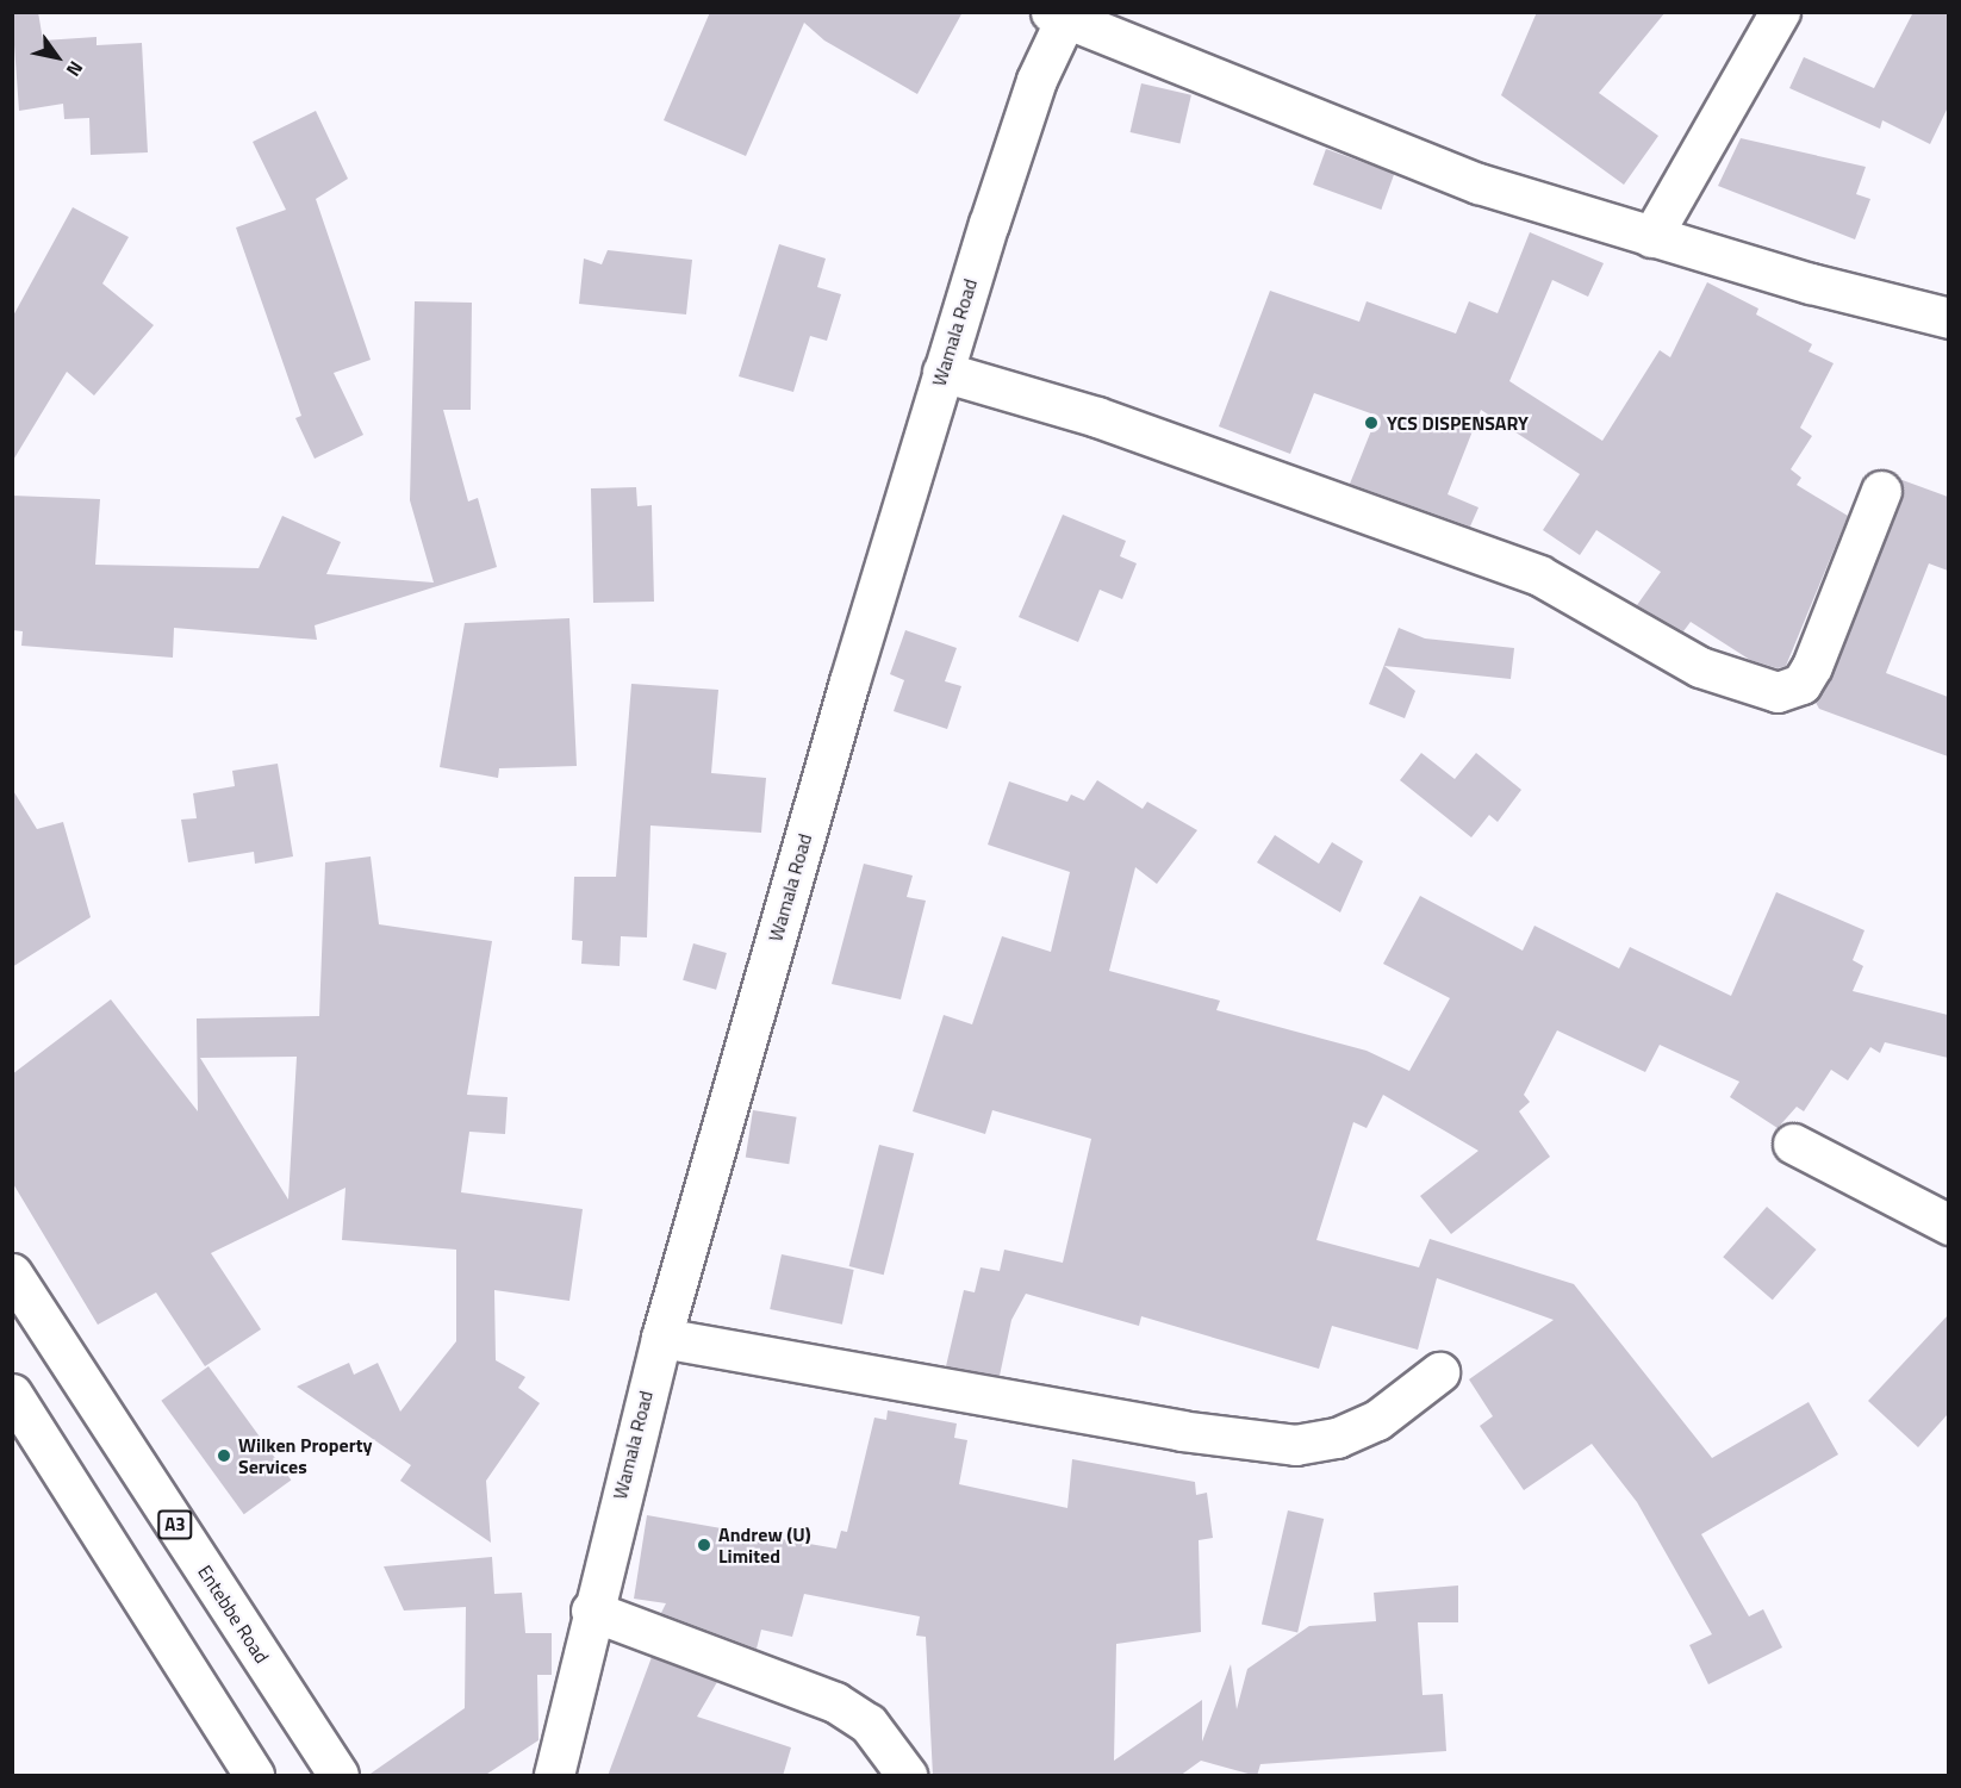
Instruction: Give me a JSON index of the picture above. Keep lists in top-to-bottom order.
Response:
{
  "streets": {
    "street": ["Wamala Road", "A3", "Entebbe Road"]
  },
  "places": ["YCS DISPENSARY", "Wilken Property Services", "Andrew (U) Limited"],
  "north": "bottom right"
}
